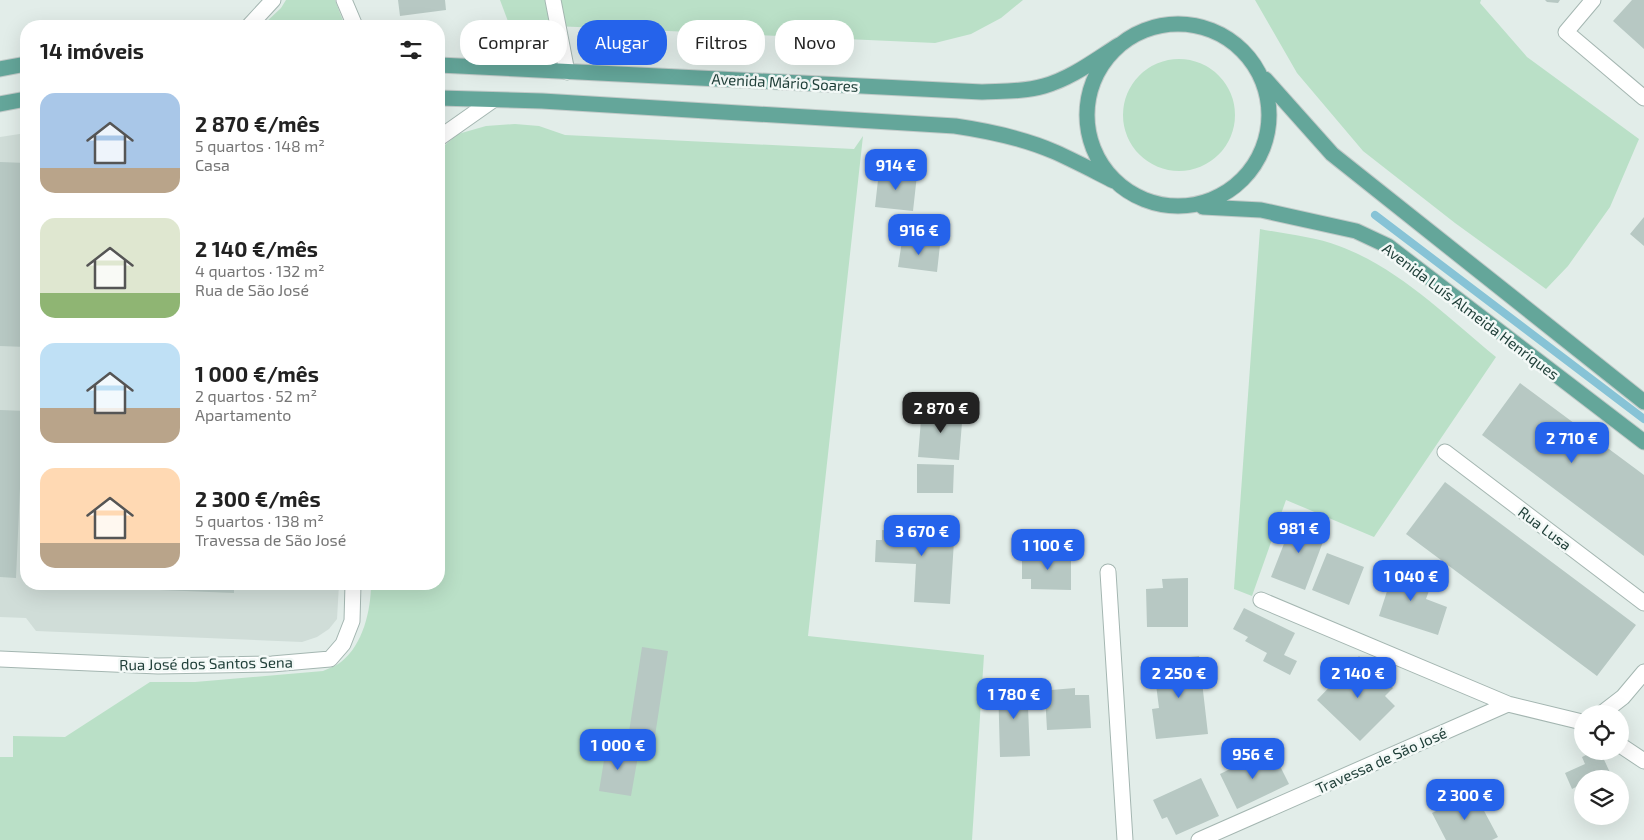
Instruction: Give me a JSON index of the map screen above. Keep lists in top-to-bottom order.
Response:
{
  "streets": {
    "main road": ["Avenida Mário Soares", "Avenida Luís Almeida Henriques"],
    "street": ["Rua Lusa", "Rua José dos Santos Sena", "Travessa de São José"]
  },
  "page": {
    "chip": [
      "Comprar",
      "Alugar",
      "Filtros",
      "Novo"
    ],
    "heading": "14 imóveis",
    "list": [
      {
        "name": "2 870 €/mês",
        "note": "5 quartos · 148 m² · Casa"
      },
      {
        "name": "2 140 €/mês",
        "note": "4 quartos · 132 m² · Rua de São José"
      },
      {
        "name": "1 000 €/mês",
        "note": "2 quartos · 52 m² · Apartamento"
      },
      {
        "name": "2 300 €/mês",
        "note": "5 quartos · 138 m² · Travessa de São José"
      }
    ],
    "price": [
      "914 €",
      "916 €",
      "2 870 €",
      "2 710 €",
      "981 €",
      "3 670 €",
      "1 100 €",
      "1 040 €",
      "2 250 €",
      "2 140 €",
      "1 780 €",
      "1 000 €",
      "956 €",
      "2 300 €"
    ]
  }
}
